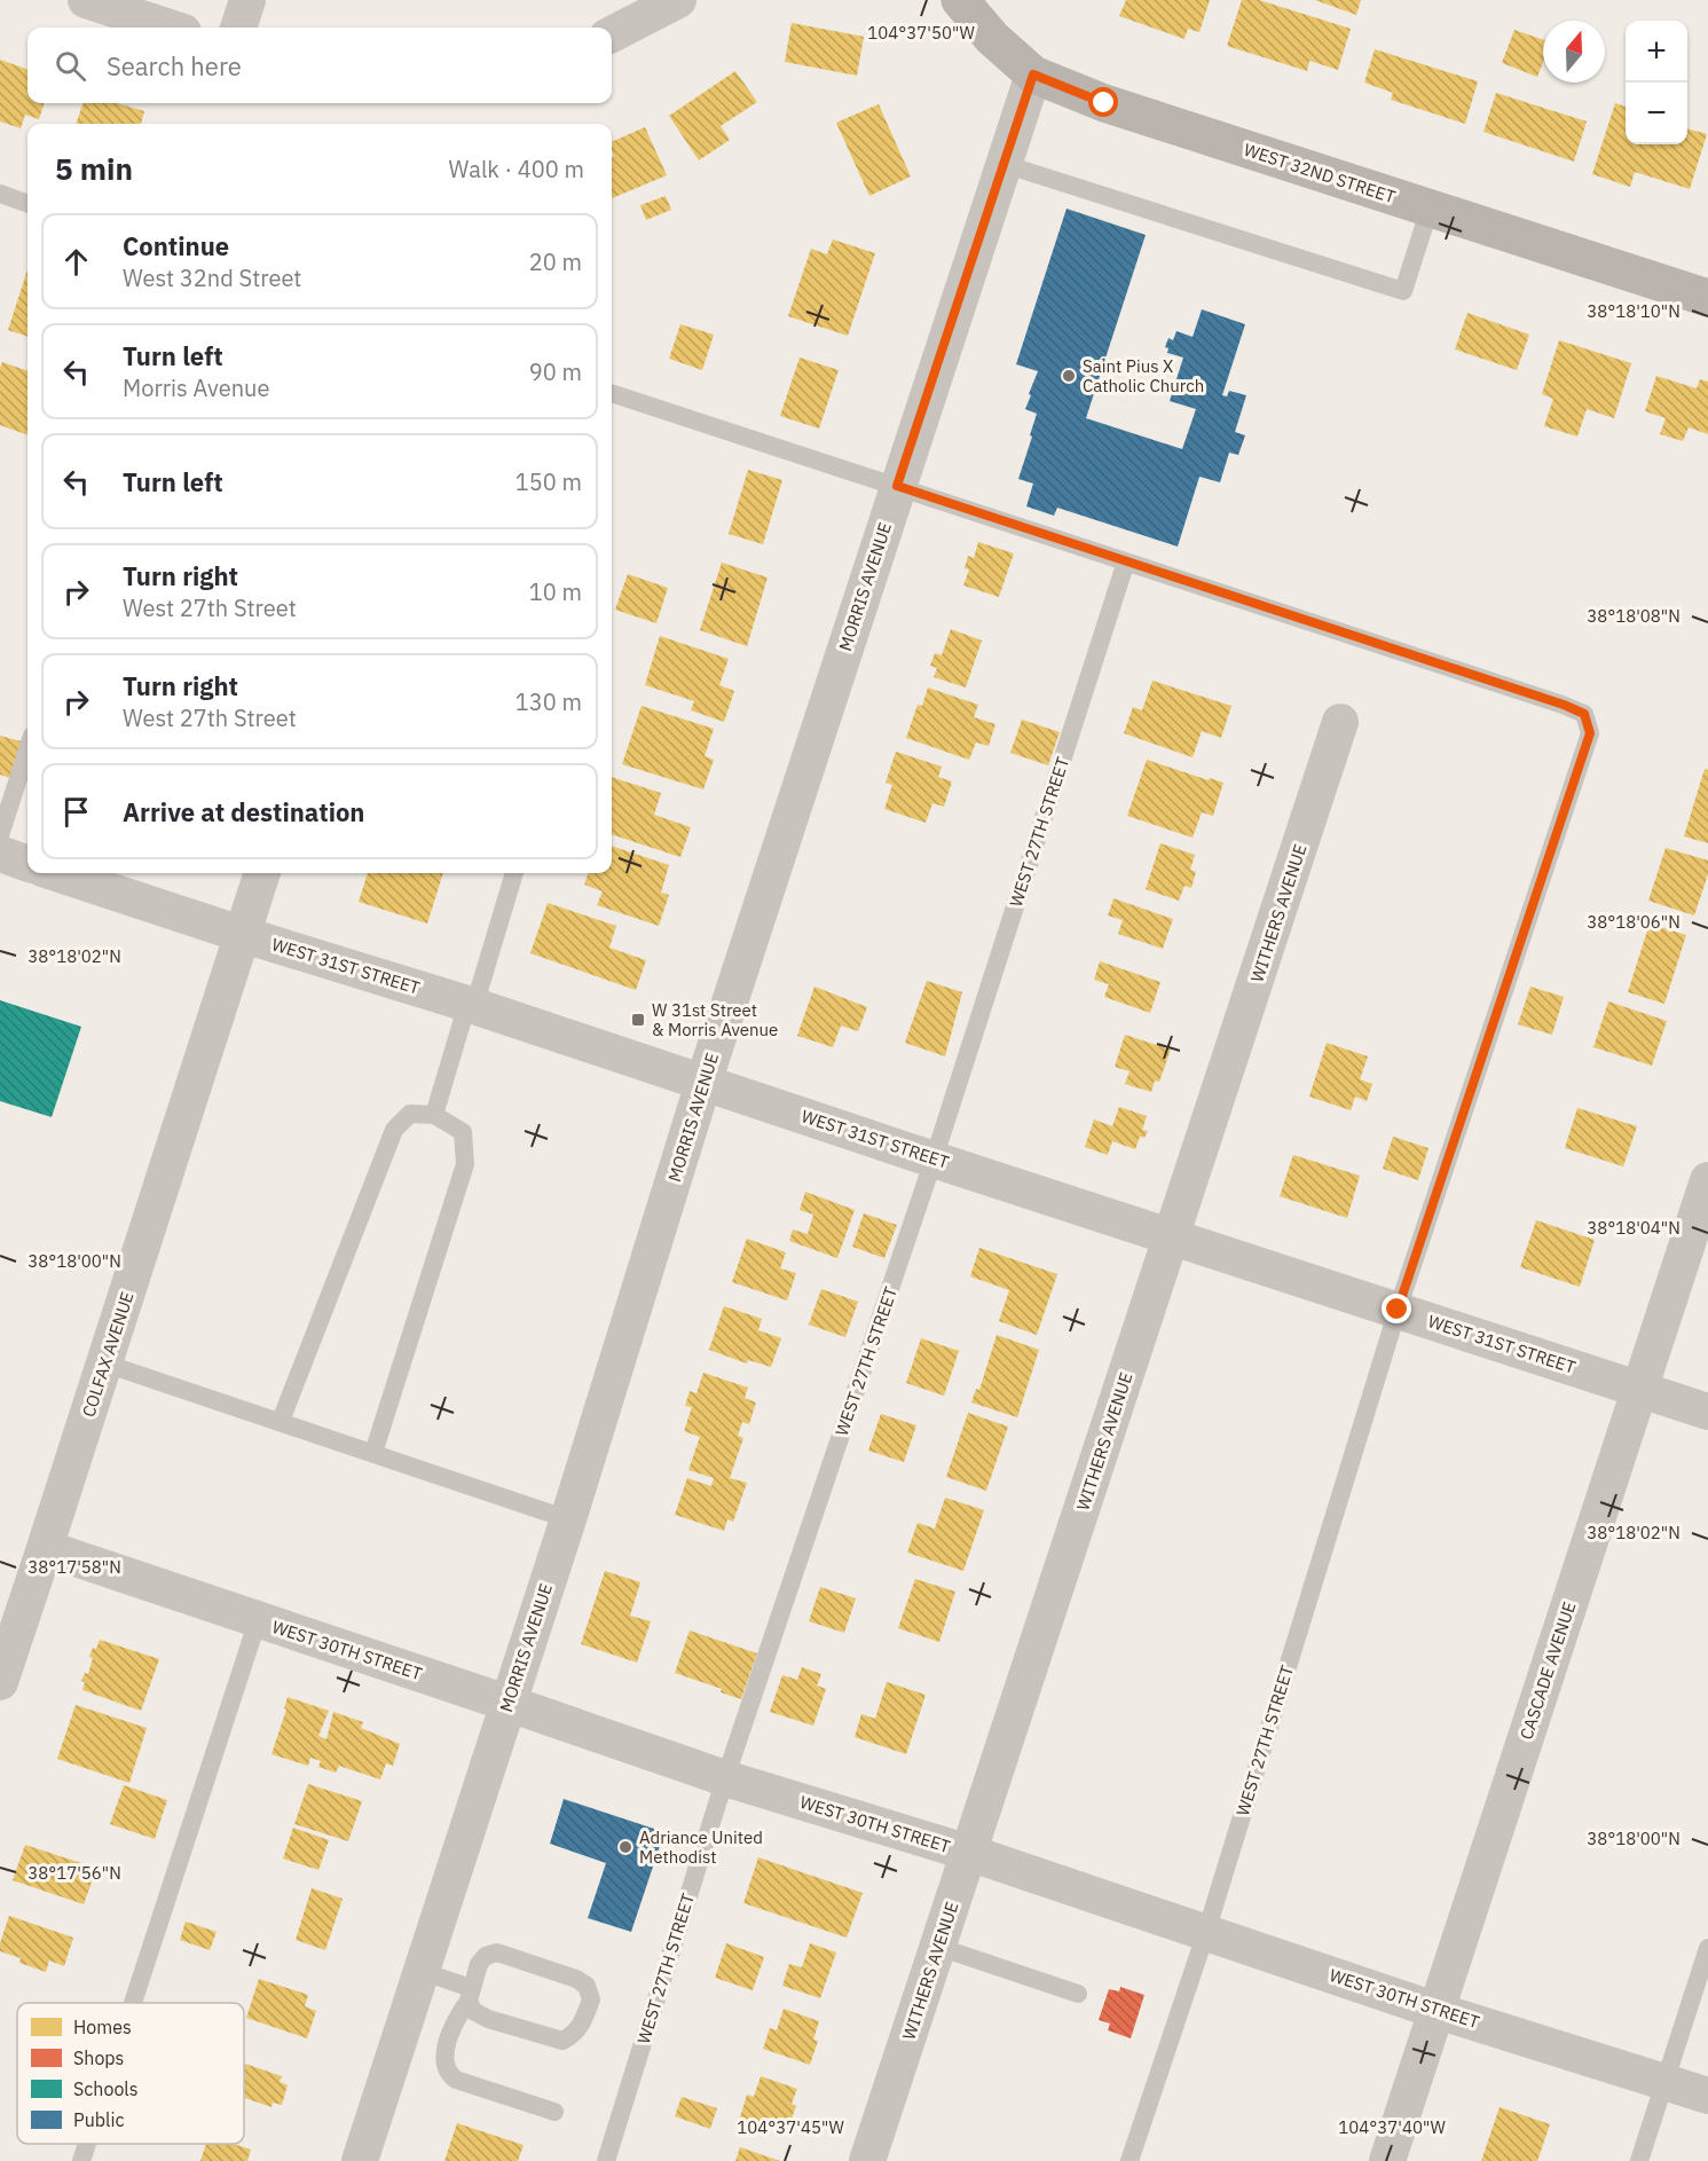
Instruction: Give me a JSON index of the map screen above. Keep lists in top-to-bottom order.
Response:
{
  "streets": {
    "street": [
      "WEST 32ND STREET",
      "MORRIS AVENUE",
      "WITHERS AVENUE",
      "WEST 31ST STREET",
      "COLFAX AVENUE",
      "WEST 30TH STREET",
      "CASCADE AVENUE"
    ],
    "lane": ["WEST 27TH STREET"]
  },
  "crossings": [
    ["WEST 32ND STREET", "MORRIS AVENUE"],
    ["MORRIS AVENUE", "WEST 31ST STREET"],
    ["MORRIS AVENUE", "WEST 30TH STREET"],
    ["WEST 27TH STREET", "WEST 31ST STREET"],
    ["WEST 27TH STREET", "WEST 30TH STREET"],
    ["WITHERS AVENUE", "WEST 31ST STREET"],
    ["WITHERS AVENUE", "WEST 30TH STREET"],
    ["WEST 31ST STREET", "COLFAX AVENUE"],
    ["WEST 31ST STREET", "CASCADE AVENUE"],
    ["COLFAX AVENUE", "WEST 30TH STREET"],
    ["WEST 30TH STREET", "CASCADE AVENUE"]
  ],
  "places": {
    "other": ["Saint Pius X Catholic Church", "Adriance United Methodist"],
    "transit": ["W 31st Street & Morris Avenue"]
  },
  "legend": [
    "Homes",
    "Shops",
    "Schools",
    "Public"
  ],
  "north": "top",
  "page": {
    "map_buttons": ["+", "−"],
    "search": "Search here",
    "heading": ["5 min", "Walk · 400 m"],
    "list": [
      ["Continue", "West 32nd Street", "20 m"],
      ["Turn left", "Morris Avenue", "90 m"],
      ["Turn left", "150 m"],
      ["Turn right", "West 27th Street", "10 m"],
      ["Turn right", "West 27th Street", "130 m"],
      "Arrive at destination"
    ]
  },
  "coordinates": [
    "104°37'50\"W",
    "38°18'10\"N",
    "38°18'08\"N",
    "38°18'06\"N",
    "38°18'02\"N",
    "38°18'04\"N",
    "38°18'00\"N",
    "38°17'58\"N",
    "38°17'56\"N",
    "104°37'45\"W",
    "104°37'40\"W"
  ]
}
